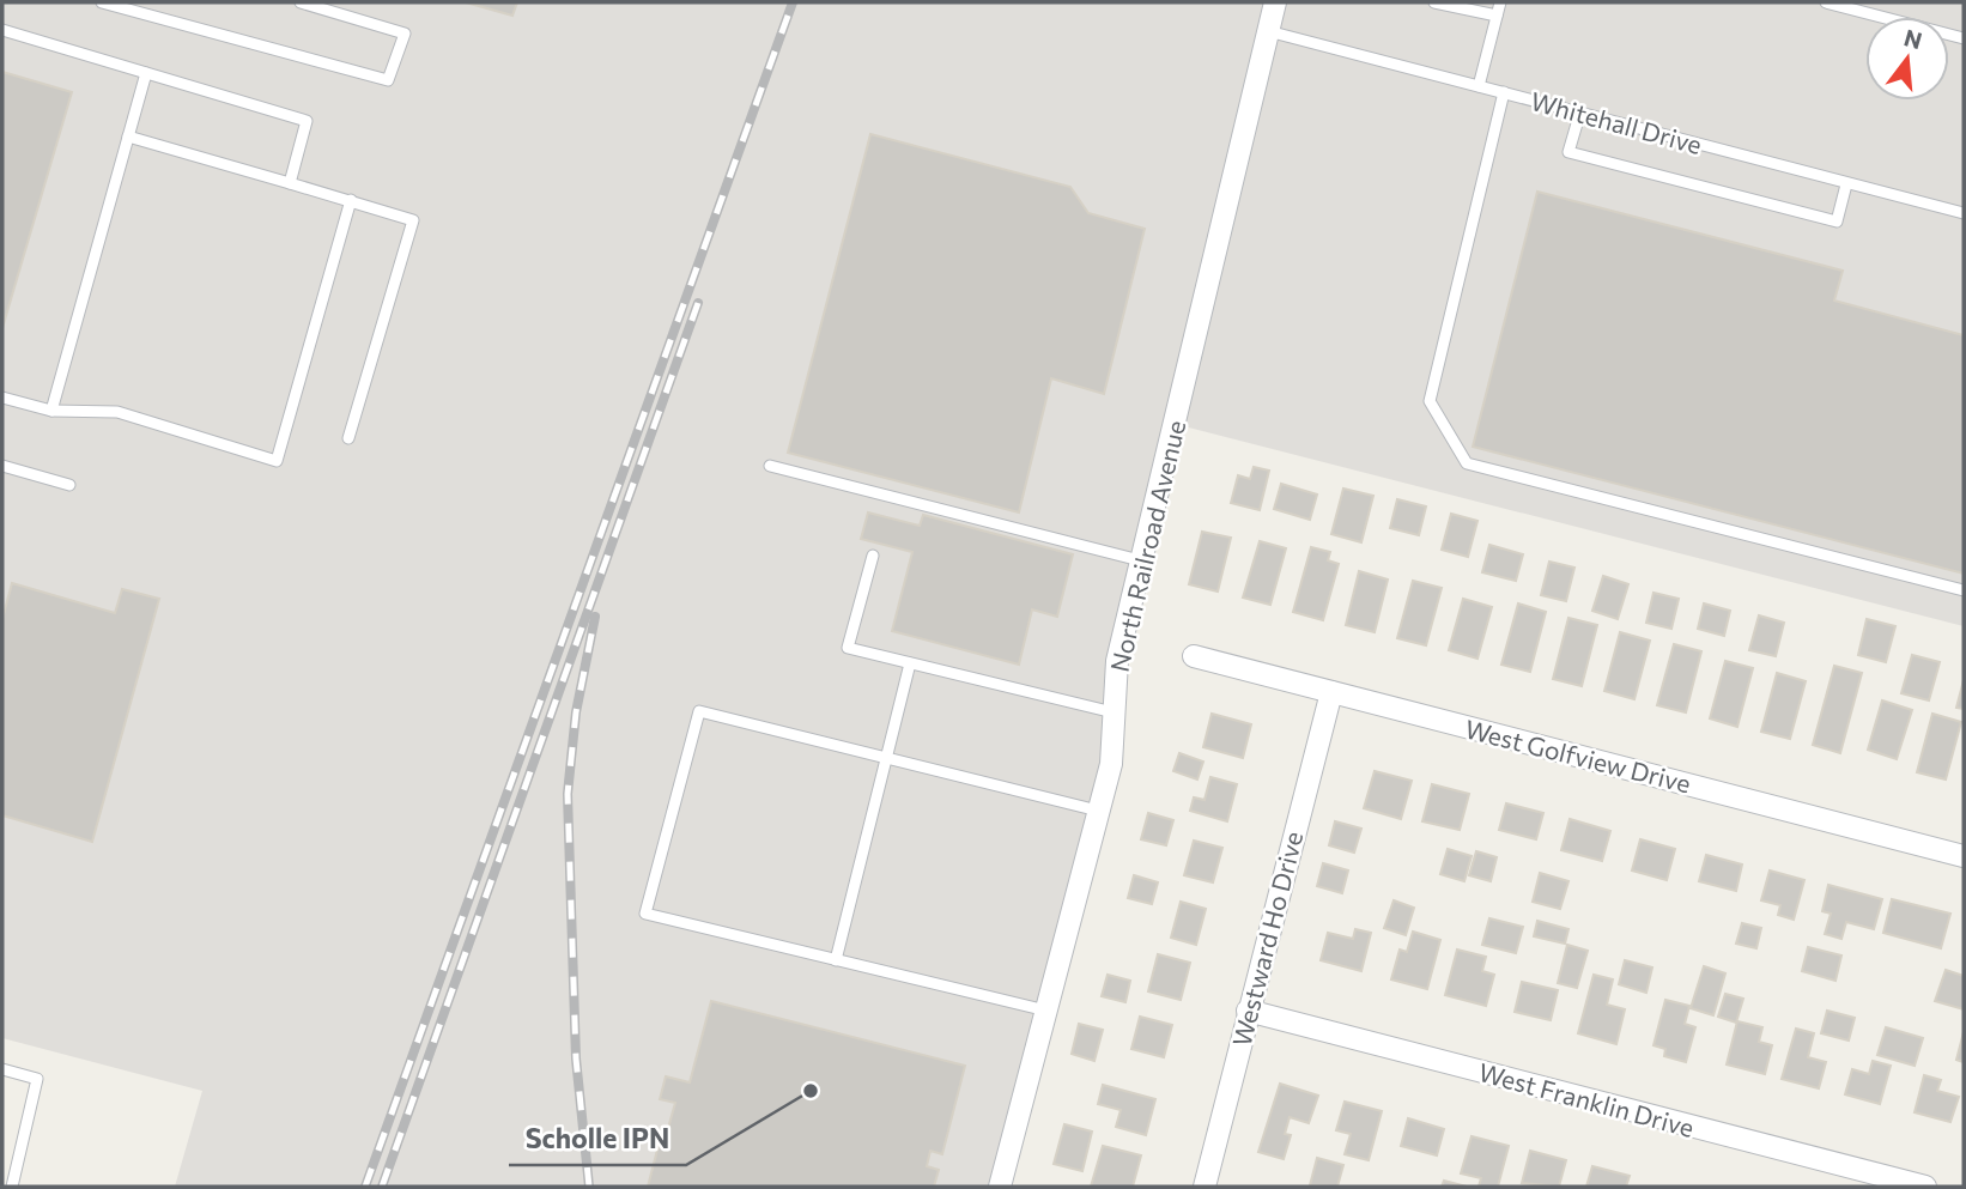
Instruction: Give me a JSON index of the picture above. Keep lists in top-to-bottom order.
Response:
{
  "streets": {
    "street": [
      "North Railroad Avenue",
      "West Golfview Drive",
      "Westward Ho Drive",
      "West Franklin Drive"
    ],
    "lane": ["Whitehall Drive"]
  },
  "crossings": [
    ["Whitehall Drive", "North Railroad Avenue"],
    ["West Golfview Drive", "Westward Ho Drive"],
    ["Westward Ho Drive", "West Franklin Drive"]
  ],
  "places": ["Scholle IPN"],
  "north": "top"
}
